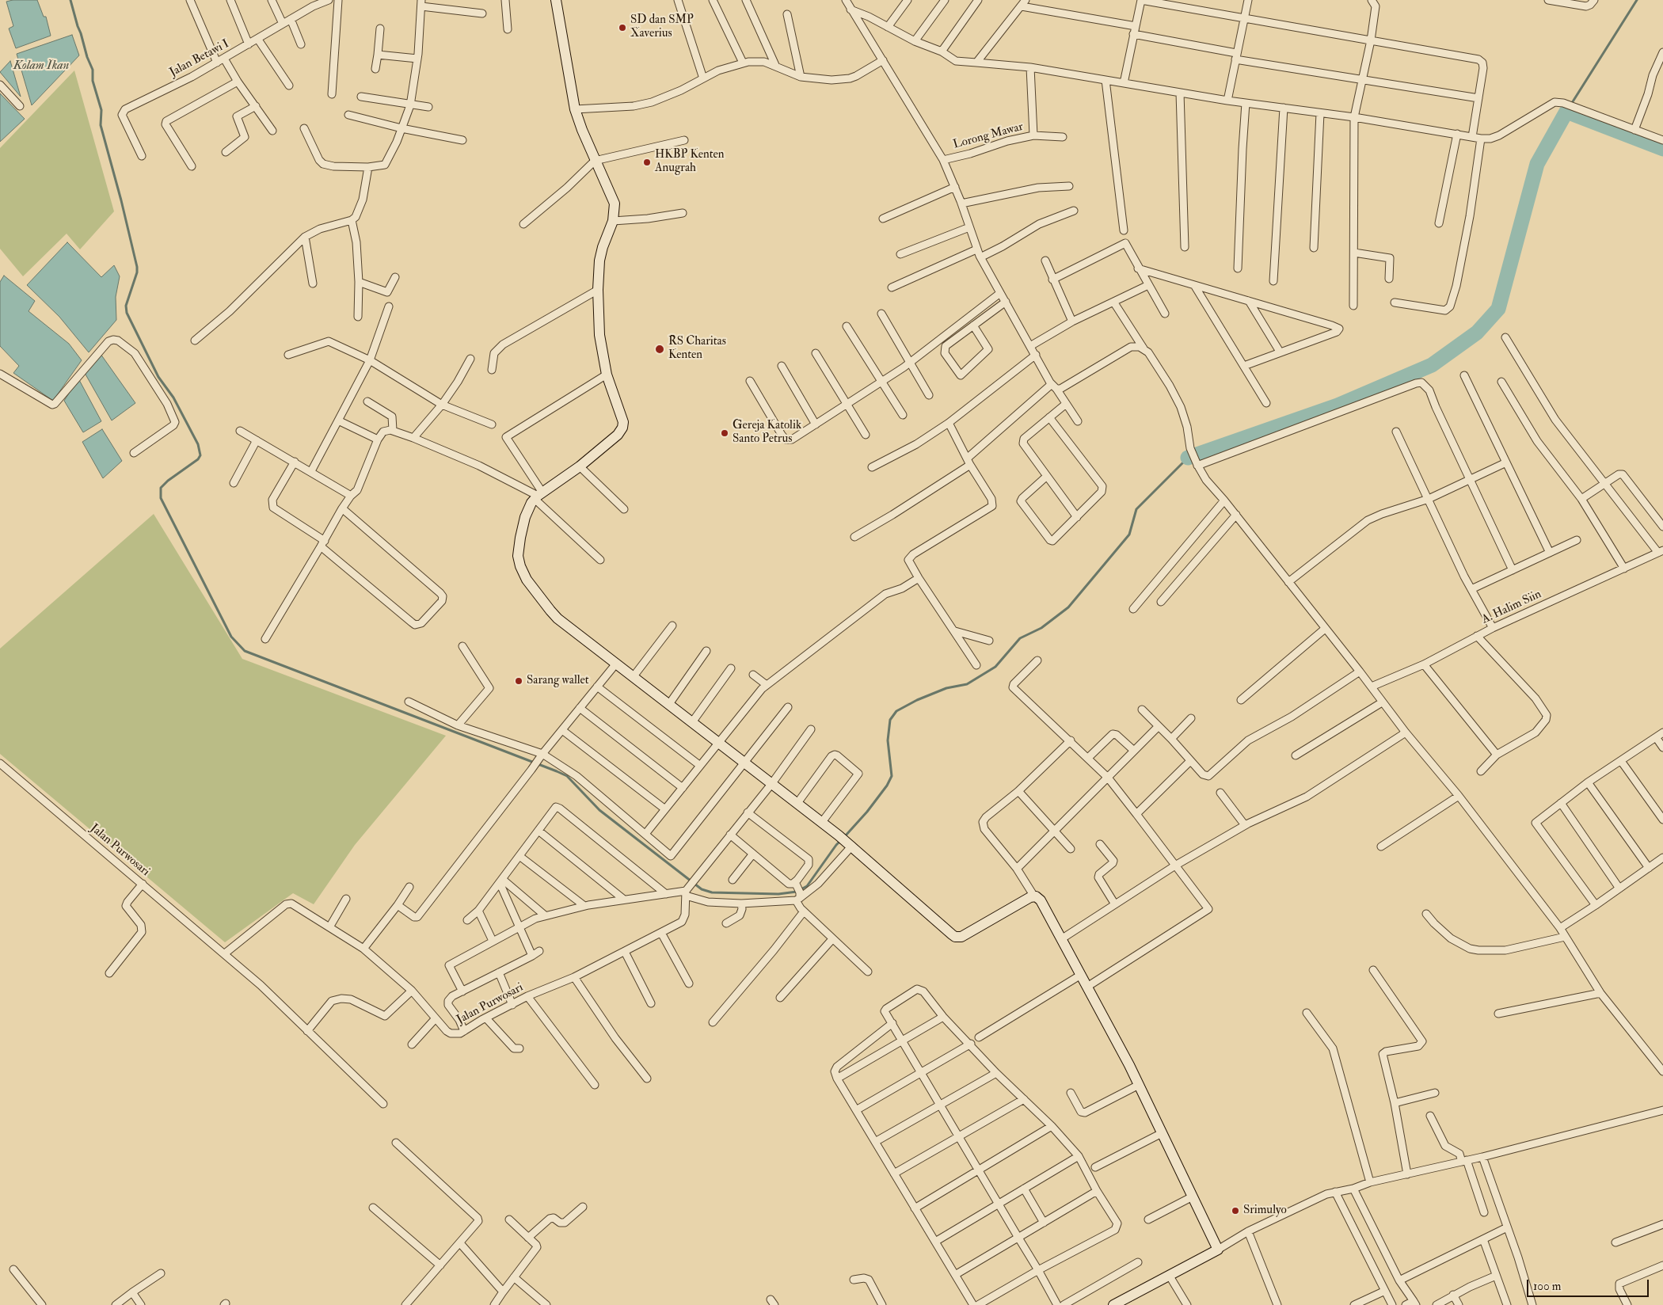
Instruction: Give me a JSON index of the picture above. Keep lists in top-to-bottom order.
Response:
{
  "streets": {
    "street": [
      "Jalan Betawi I",
      "Lorong Mawar",
      "A. Halim Siin",
      "Jalan Purwosari"
    ]
  },
  "water": ["Kolam Ikan"],
  "places": [
    "SD dan SMP Xaverius",
    "HKBP Kenten Anugrah",
    "RS Charitas Kenten",
    "Gereja Katolik Santo Petrus",
    "Sarang wallet",
    "Srimulyo"
  ],
  "scale_bar": "100 m"
}
